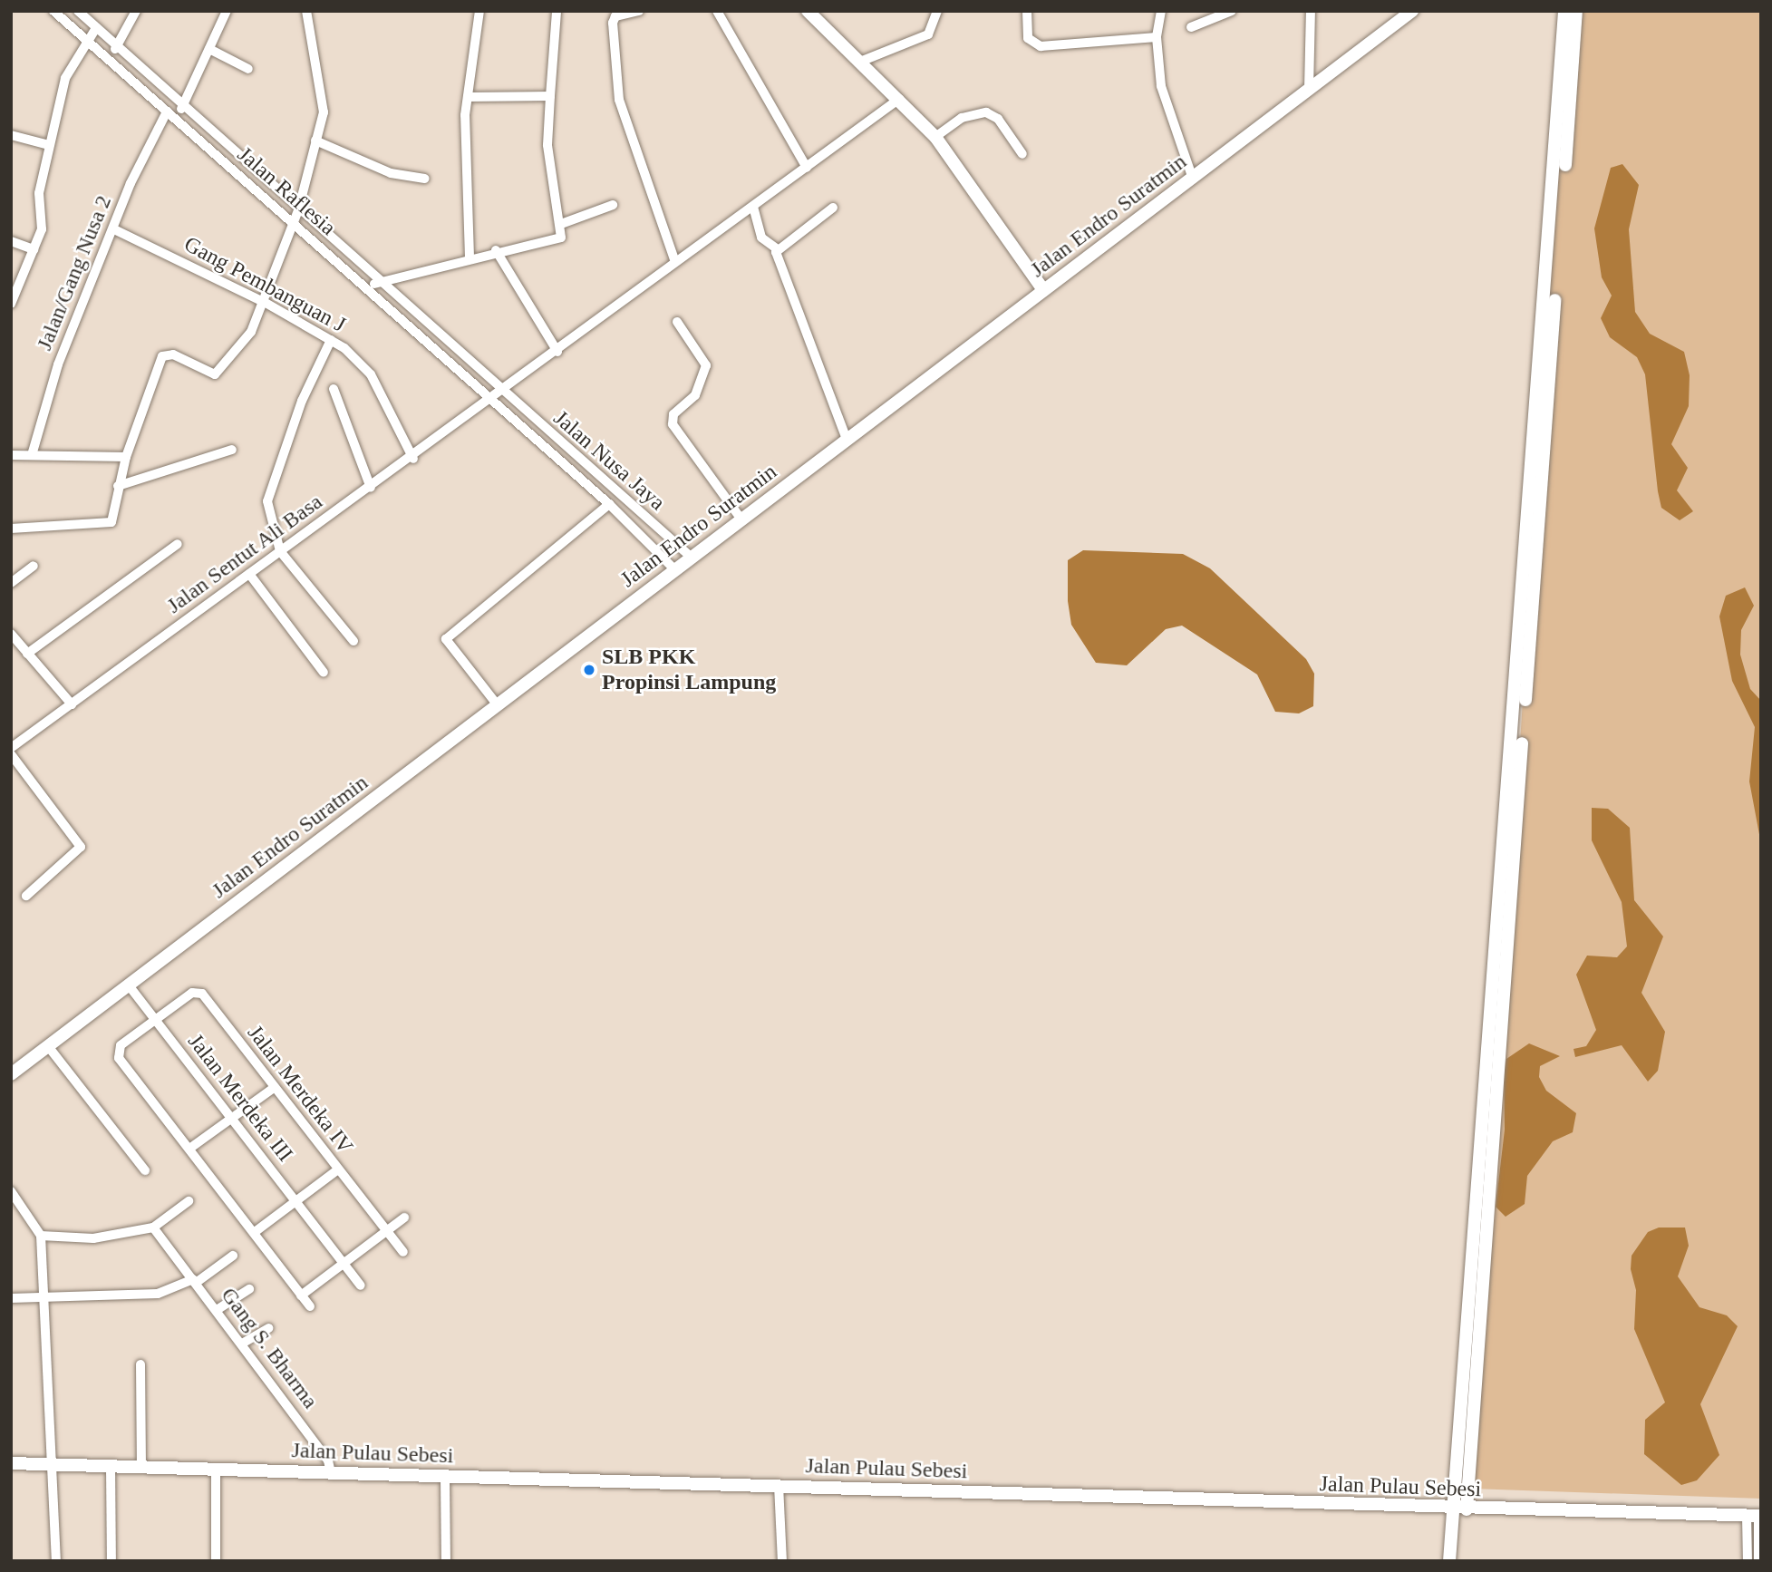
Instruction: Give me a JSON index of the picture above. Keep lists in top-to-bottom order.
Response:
{
  "streets": {
    "street": [
      "Jalan Raflesia",
      "Jalan Endro Suratmin",
      "Jalan/Gang Nusa 2",
      "Gang Pembanguan J",
      "Jalan Nusa Jaya",
      "Jalan Sentut Ali Basa",
      "Jalan Merdeka IV",
      "Jalan Merdeka III",
      "Gang S. Bharma",
      "Jalan Pulau Sebesi"
    ]
  },
  "crossings": [
    ["Jalan Raflesia", "Jalan/Gang Nusa 2"],
    ["Jalan Raflesia", "Jalan Nusa Jaya"],
    ["Jalan Raflesia", "Jalan Sentut Ali Basa"],
    ["Jalan Endro Suratmin", "Jalan Nusa Jaya"],
    ["Jalan Endro Suratmin", "Jalan Merdeka III"],
    ["Jalan/Gang Nusa 2", "Gang Pembanguan J"],
    ["Gang Pembanguan J", "Jalan Sentut Ali Basa"],
    ["Jalan Nusa Jaya", "Jalan Sentut Ali Basa"],
    ["Jalan Merdeka IV", "Jalan Merdeka III"],
    ["Gang S. Bharma", "Jalan Pulau Sebesi"]
  ],
  "places": ["SLB PKK Propinsi Lampung"]
}
